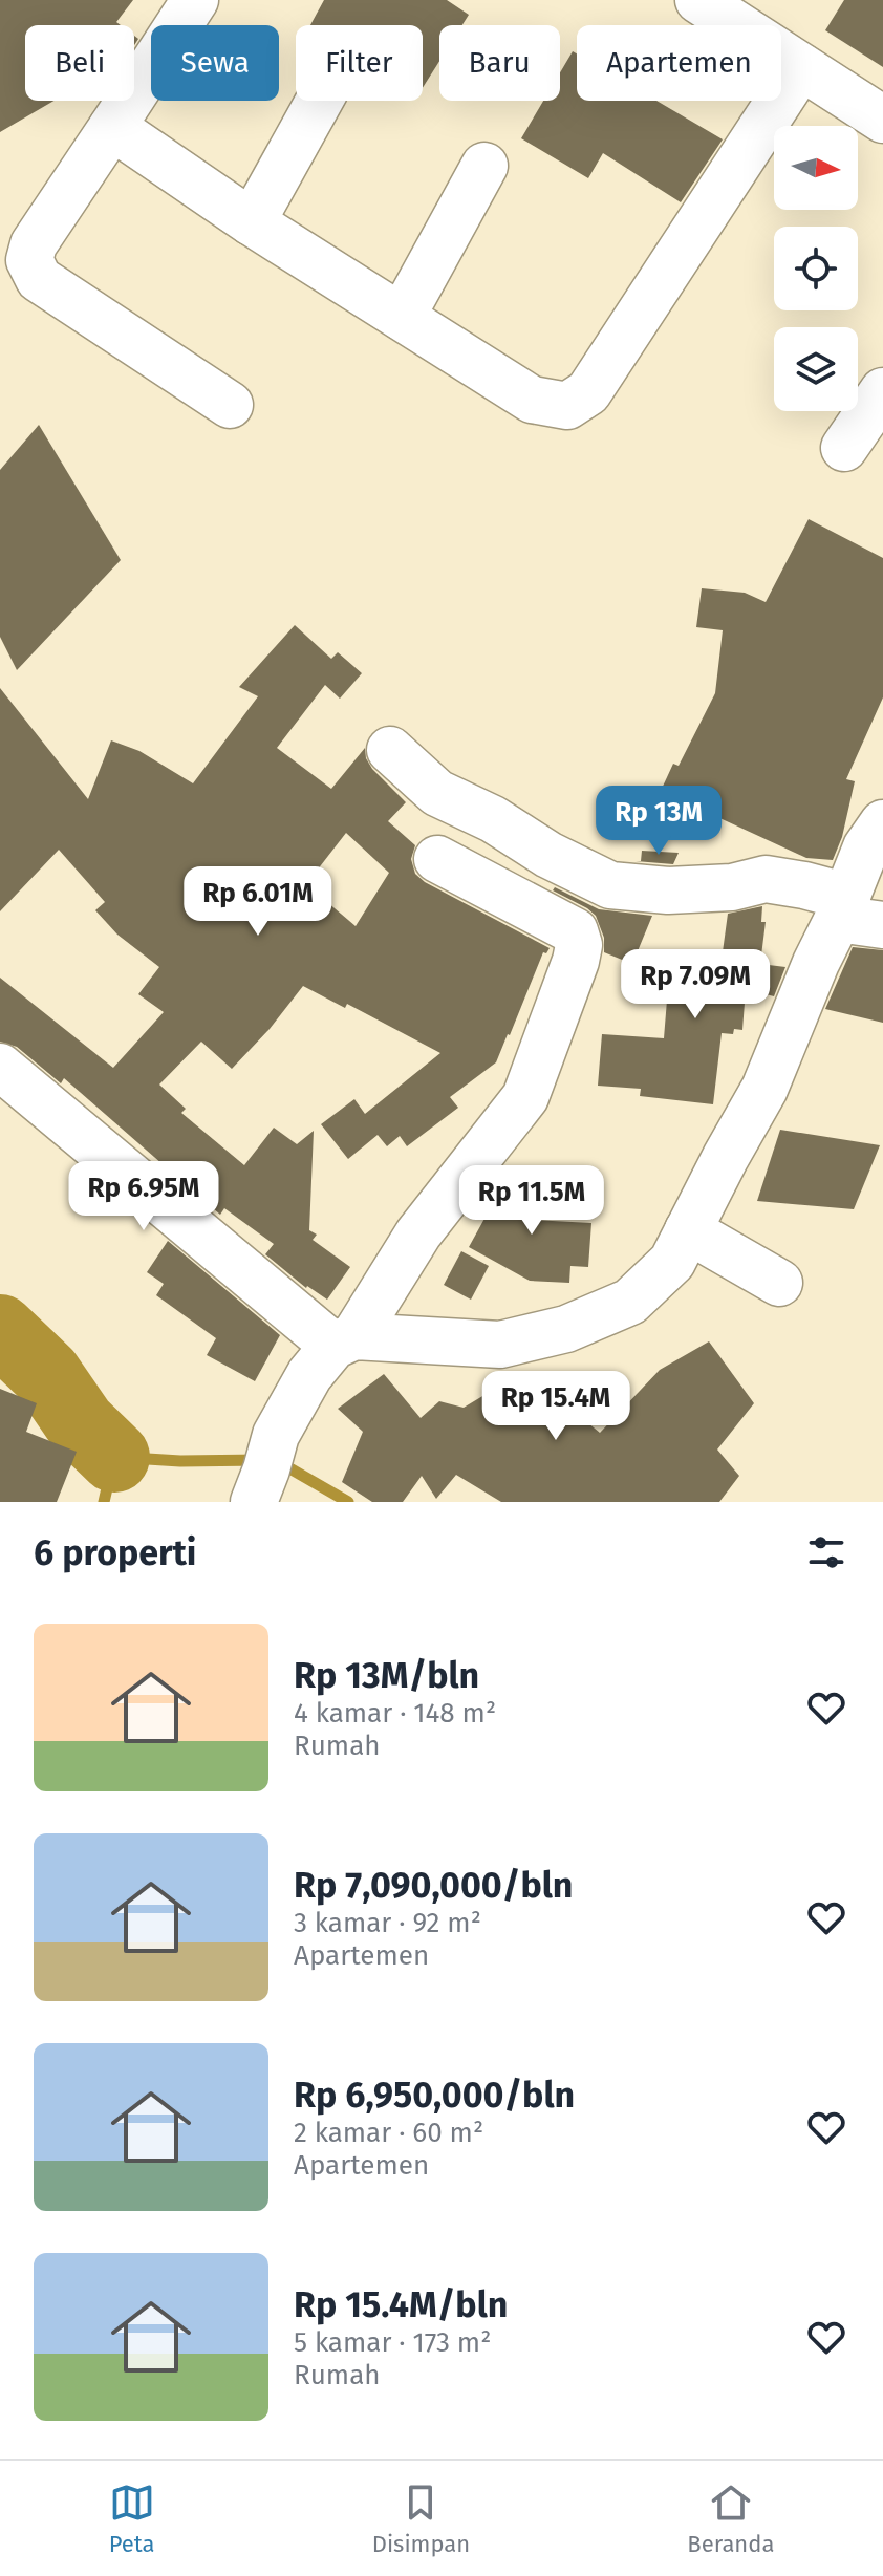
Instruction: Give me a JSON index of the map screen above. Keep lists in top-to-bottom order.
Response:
{
  "north": "right",
  "page": {
    "chip": [
      "Beli",
      "Sewa",
      "Filter",
      "Baru",
      "Apartemen"
    ],
    "price": [
      "Rp 13M",
      "Rp 6.01M",
      "Rp 7.09M",
      "Rp 6.95M",
      "Rp 11.5M",
      "Rp 15.4M"
    ],
    "heading": "6 properti",
    "list": [
      {
        "name": "Rp 13M/bln",
        "note": "4 kamar · 148 m² · Rumah"
      },
      {
        "name": "Rp 7,090,000/bln",
        "note": "3 kamar · 92 m² · Apartemen"
      },
      {
        "name": "Rp 6,950,000/bln",
        "note": "2 kamar · 60 m² · Apartemen"
      },
      {
        "name": "Rp 15.4M/bln",
        "note": "5 kamar · 173 m² · Rumah"
      }
    ],
    "tabs": ["Peta", "Disimpan", "Beranda"]
  }
}
